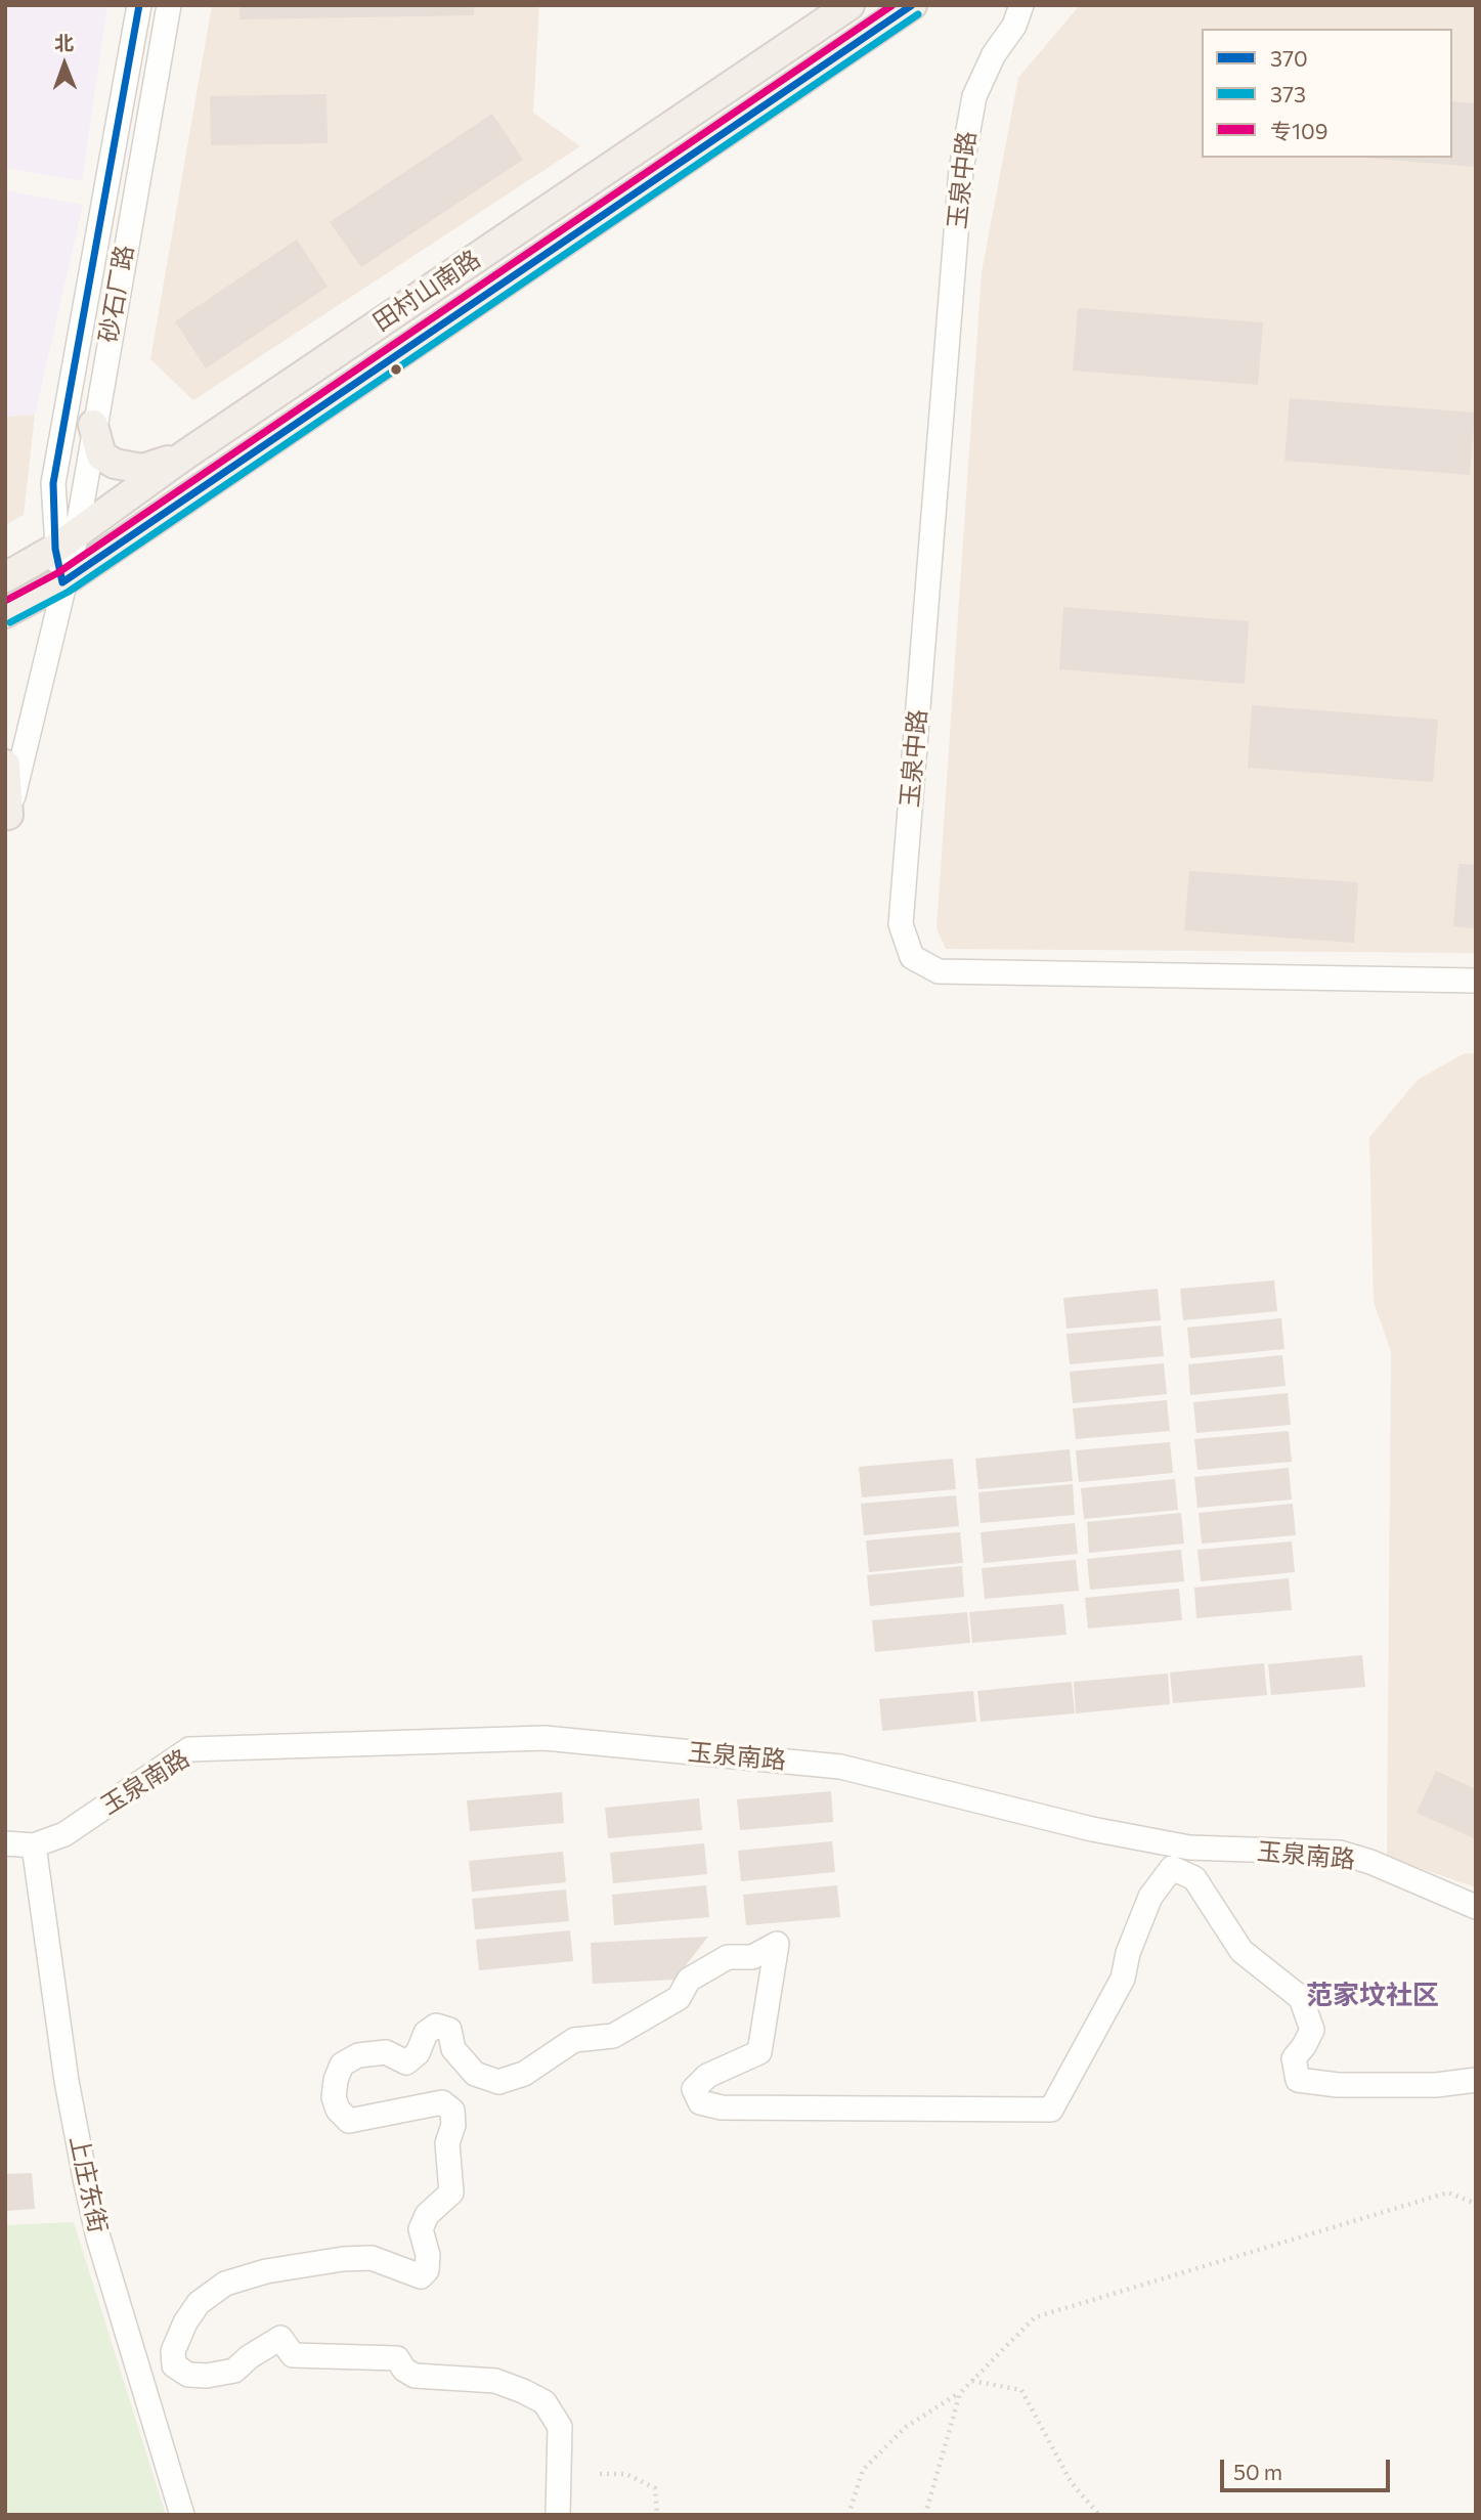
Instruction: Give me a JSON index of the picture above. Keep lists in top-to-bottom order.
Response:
{
  "streets": {
    "main road": ["田村山南路"],
    "street": [
      "玉泉中路",
      "砂石厂路",
      "玉泉南路",
      "上庄东街"
    ]
  },
  "crossings": [
    ["田村山南路", "砂石厂路"],
    ["玉泉南路", "上庄东街"]
  ],
  "districts": ["范家坟社区"],
  "lines": ["transit line 370", "transit line 专109", "transit line 373"],
  "legend": ["370", "373", "专109"],
  "scale_bar": "50 m",
  "north": "top"
}
